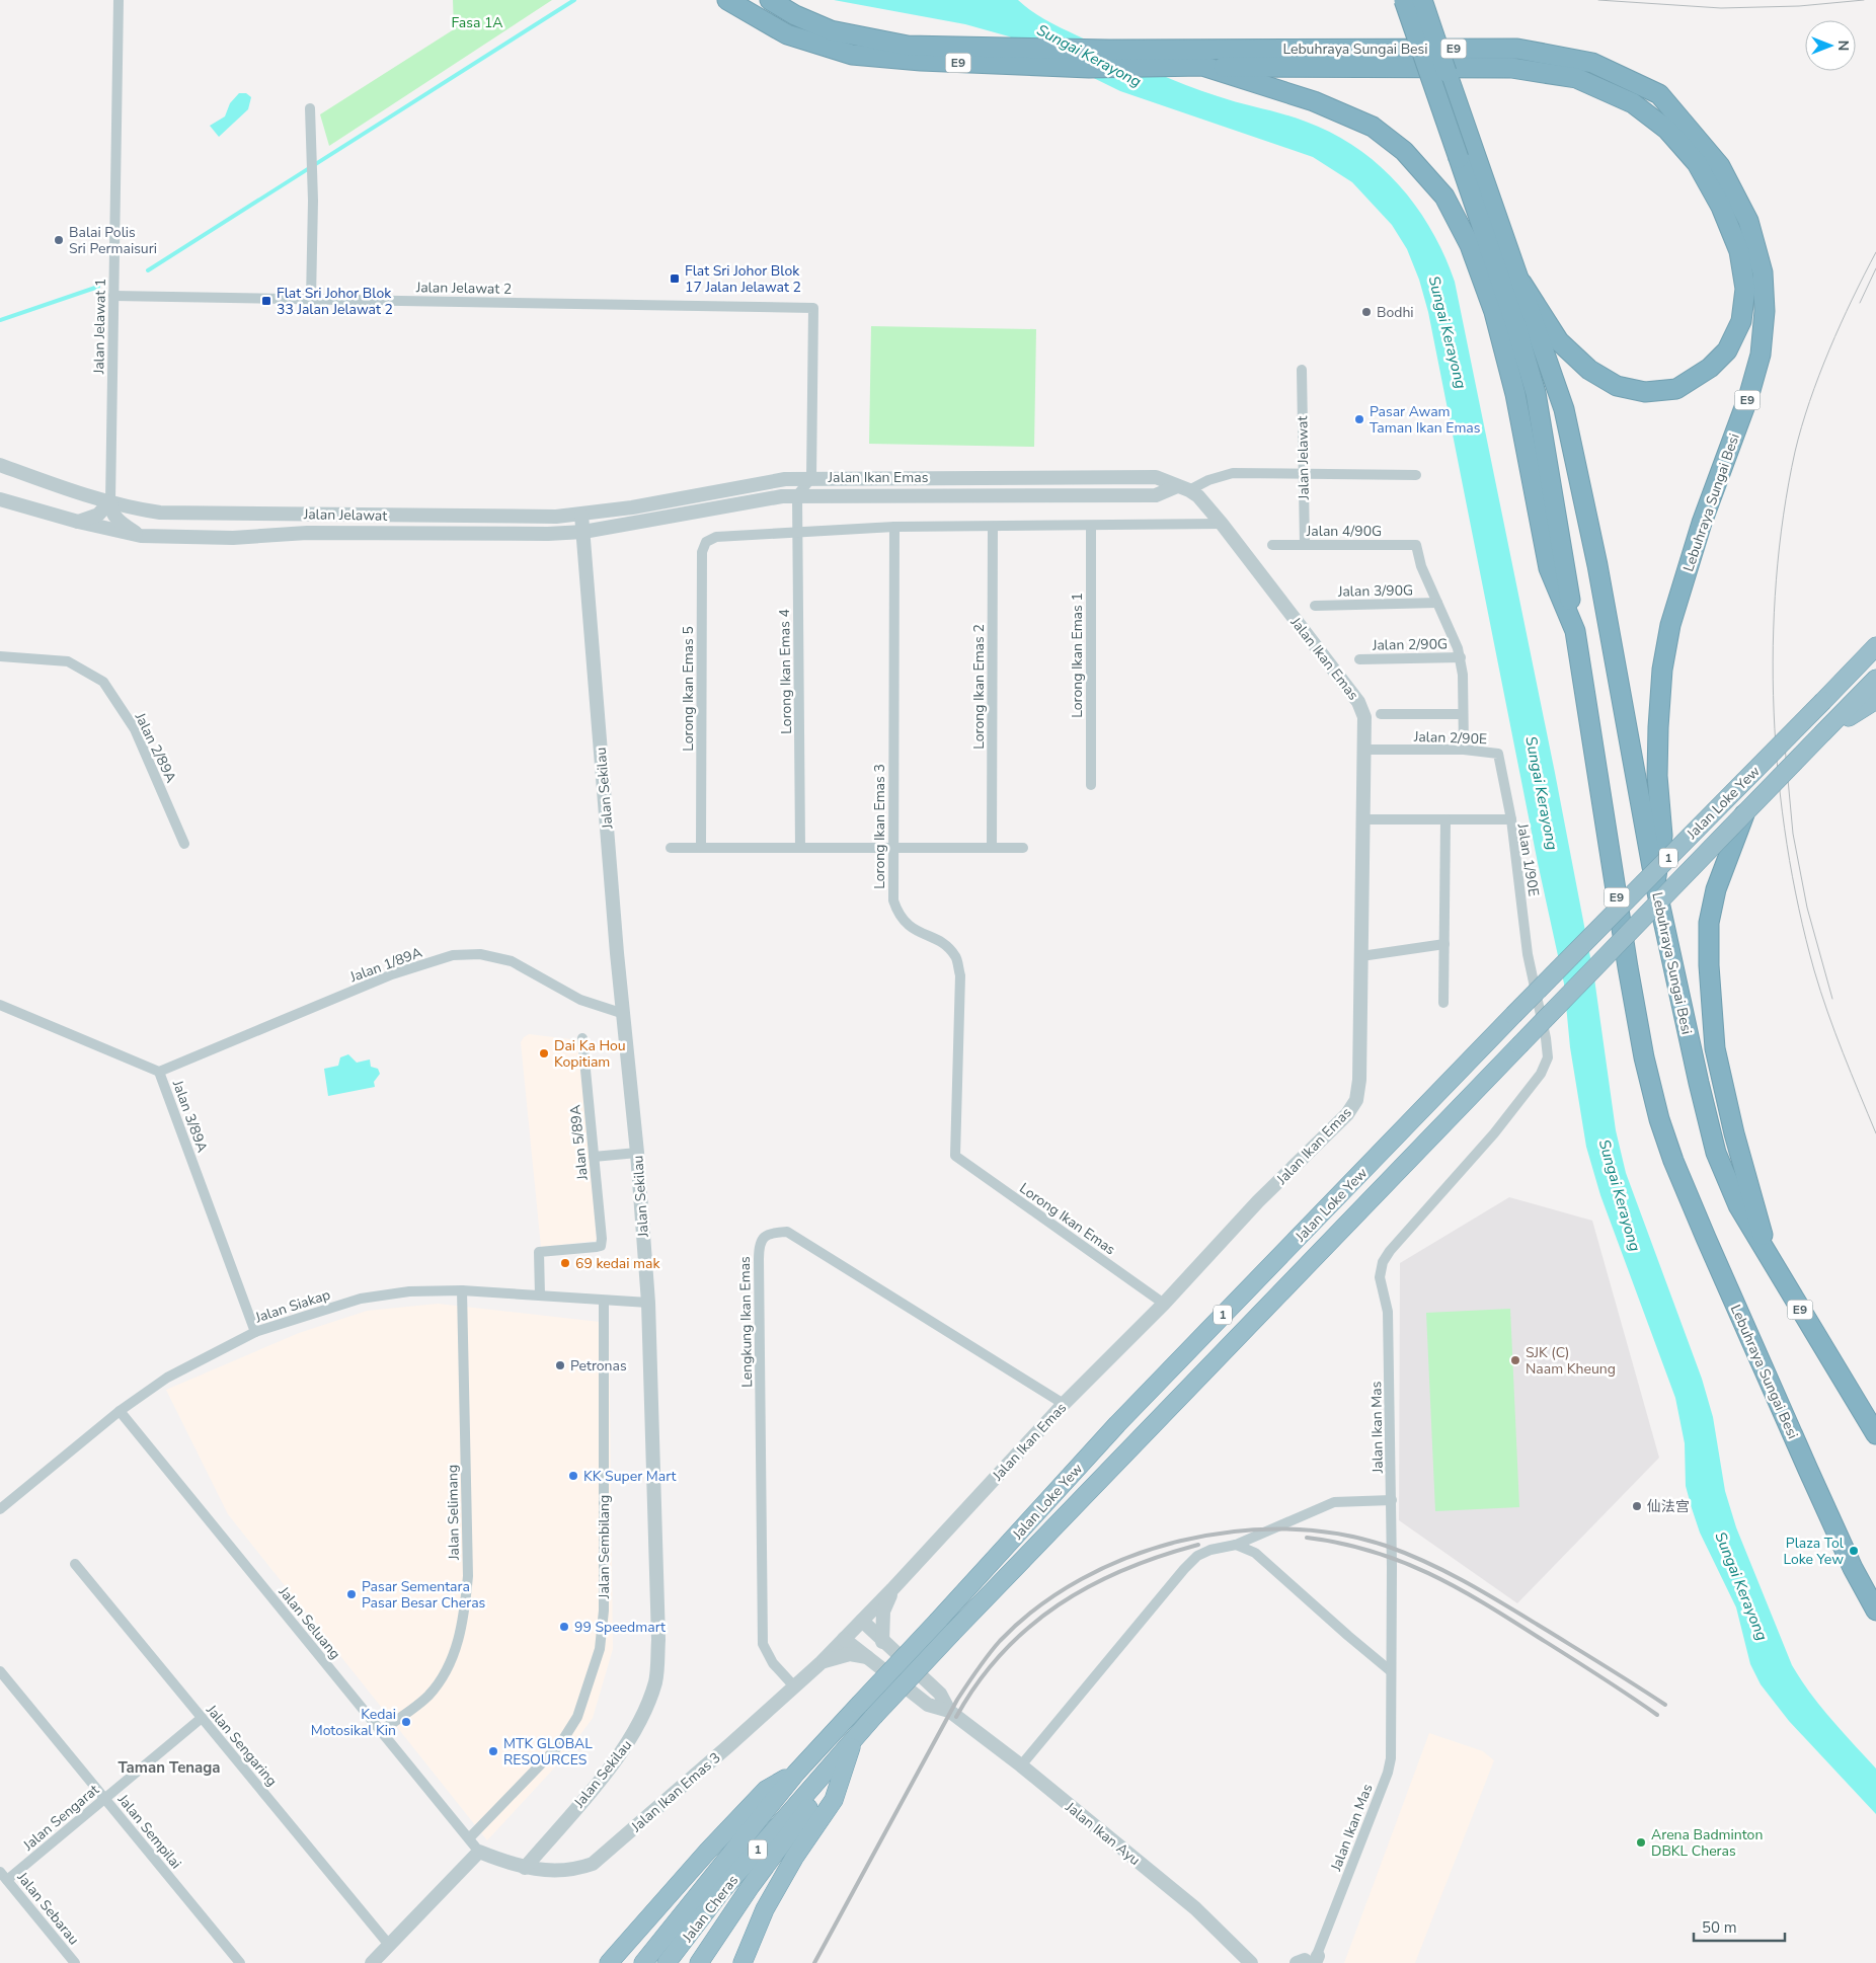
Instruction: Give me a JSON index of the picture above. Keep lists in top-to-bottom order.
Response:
{
  "streets": {
    "highway": [
      "Lebuhraya Sungai Besi",
      "E9",
      "Jalan Loke Yew",
      "1",
      "Jalan Cheras"
    ],
    "street": [
      "Jalan Jelawat 2",
      "Jalan Jelawat 1",
      "Jalan Jelawat",
      "Jalan Ikan Emas",
      "Jalan 4/90G",
      "Jalan 3/90G",
      "Jalan 2/90G",
      "Lorong Ikan Emas 1",
      "Lorong Ikan Emas 4",
      "Lorong Ikan Emas 2",
      "Lorong Ikan Emas 5",
      "Jalan 2/90E",
      "Jalan 2/89A",
      "Jalan Sekilau",
      "Lorong Ikan Emas 3",
      "Jalan 1/90E",
      "Jalan 1/89A",
      "Jalan 3/89A",
      "Jalan 5/89A",
      "Lorong Ikan Emas",
      "Jalan Siakap",
      "Lengkung Ikan Emas",
      "Jalan Ikan Mas",
      "Jalan Selimang",
      "Jalan Sembilang",
      "Jalan Seluang",
      "Jalan Sengaring",
      "Jalan Ikan Emas 3",
      "Jalan Sengarat",
      "Jalan Sempilai",
      "Jalan Ikan Ayu",
      "Jalan Sebarau"
    ]
  },
  "crossings": [
    ["Jalan Jelawat 2", "Jalan Jelawat 1"],
    ["Jalan Jelawat 2", "Jalan Ikan Emas"],
    ["Jalan Jelawat 1", "Jalan Jelawat"],
    ["Jalan Jelawat", "Jalan Ikan Emas"],
    ["Jalan Jelawat", "Jalan 4/90G"],
    ["Jalan Jelawat", "Jalan Sekilau"],
    ["Jalan Ikan Emas", "Lorong Ikan Emas 4"],
    ["Jalan Ikan Emas", "Jalan 2/90E"],
    ["Jalan Ikan Emas", "Jalan Sekilau"],
    ["Jalan Ikan Emas", "Jalan 1/90E"],
    ["Jalan Ikan Emas", "Lorong Ikan Emas"],
    ["Jalan Ikan Emas", "Lengkung Ikan Emas"],
    ["Jalan Ikan Emas", "Jalan Ikan Emas 3"],
    ["Jalan Ikan Emas", "Jalan Ikan Ayu"],
    ["Jalan 4/90G", "Jalan 3/90G"],
    ["Lorong Ikan Emas 4", "Lorong Ikan Emas 5"],
    ["Jalan 2/90E", "Jalan 1/90E"],
    ["Jalan Sekilau", "Jalan 1/89A"],
    ["Jalan Sekilau", "Jalan Siakap"],
    ["Jalan Sekilau", "Jalan Ikan Emas 3"],
    ["Jalan Loke Yew", "Jalan Cheras"],
    ["Lorong Ikan Emas 3", "Lorong Ikan Emas"],
    ["Jalan 1/90E", "Jalan Ikan Mas"],
    ["Jalan 1/89A", "Jalan 3/89A"],
    ["Jalan 3/89A", "Jalan Siakap"],
    ["Jalan 5/89A", "Jalan Siakap"],
    ["Jalan Siakap", "Jalan Selimang"],
    ["Jalan Siakap", "Jalan Sembilang"],
    ["Jalan Siakap", "Jalan Seluang"],
    ["Lengkung Ikan Emas", "Jalan Ikan Emas 3"],
    ["Jalan Selimang", "Jalan Seluang"],
    ["Jalan Sembilang", "Jalan Seluang"],
    ["Jalan Seluang", "Jalan Ikan Emas 3"],
    ["Jalan Sengaring", "Jalan Sengarat"],
    ["Jalan Ikan Emas 3", "Jalan Ikan Ayu"],
    ["Jalan Sengarat", "Jalan Sempilai"],
    ["Jalan Sengarat", "Jalan Sebarau"]
  ],
  "districts": ["Taman Tenaga"],
  "water": ["Sungai Kerayong"],
  "parks": ["Fasa 1A"],
  "places": {
    "other": [
      "Balai Polis Sri Permaisuri",
      "Bodhi",
      "Pasar Awam Taman Ikan Emas",
      "Dai Ka Hou Kopitiam",
      "69 kedai mak",
      "SJK (C) Naam Kheung",
      "Petronas",
      "KK Super Mart",
      "仙法宫",
      "Plaza Tol Loke Yew",
      "Pasar Sementara Pasar Besar Cheras",
      "99 Speedmart",
      "Kedai Motosikal Kin",
      "MTK GLOBAL RESOURCES",
      "Arena Badminton DBKL Cheras"
    ],
    "transit": ["Flat Sri Johor Blok 17 Jalan Jelawat 2", "Flat Sri Johor Blok 33 Jalan Jelawat 2"]
  },
  "scale_bar": "50 m",
  "north": "right"
}
